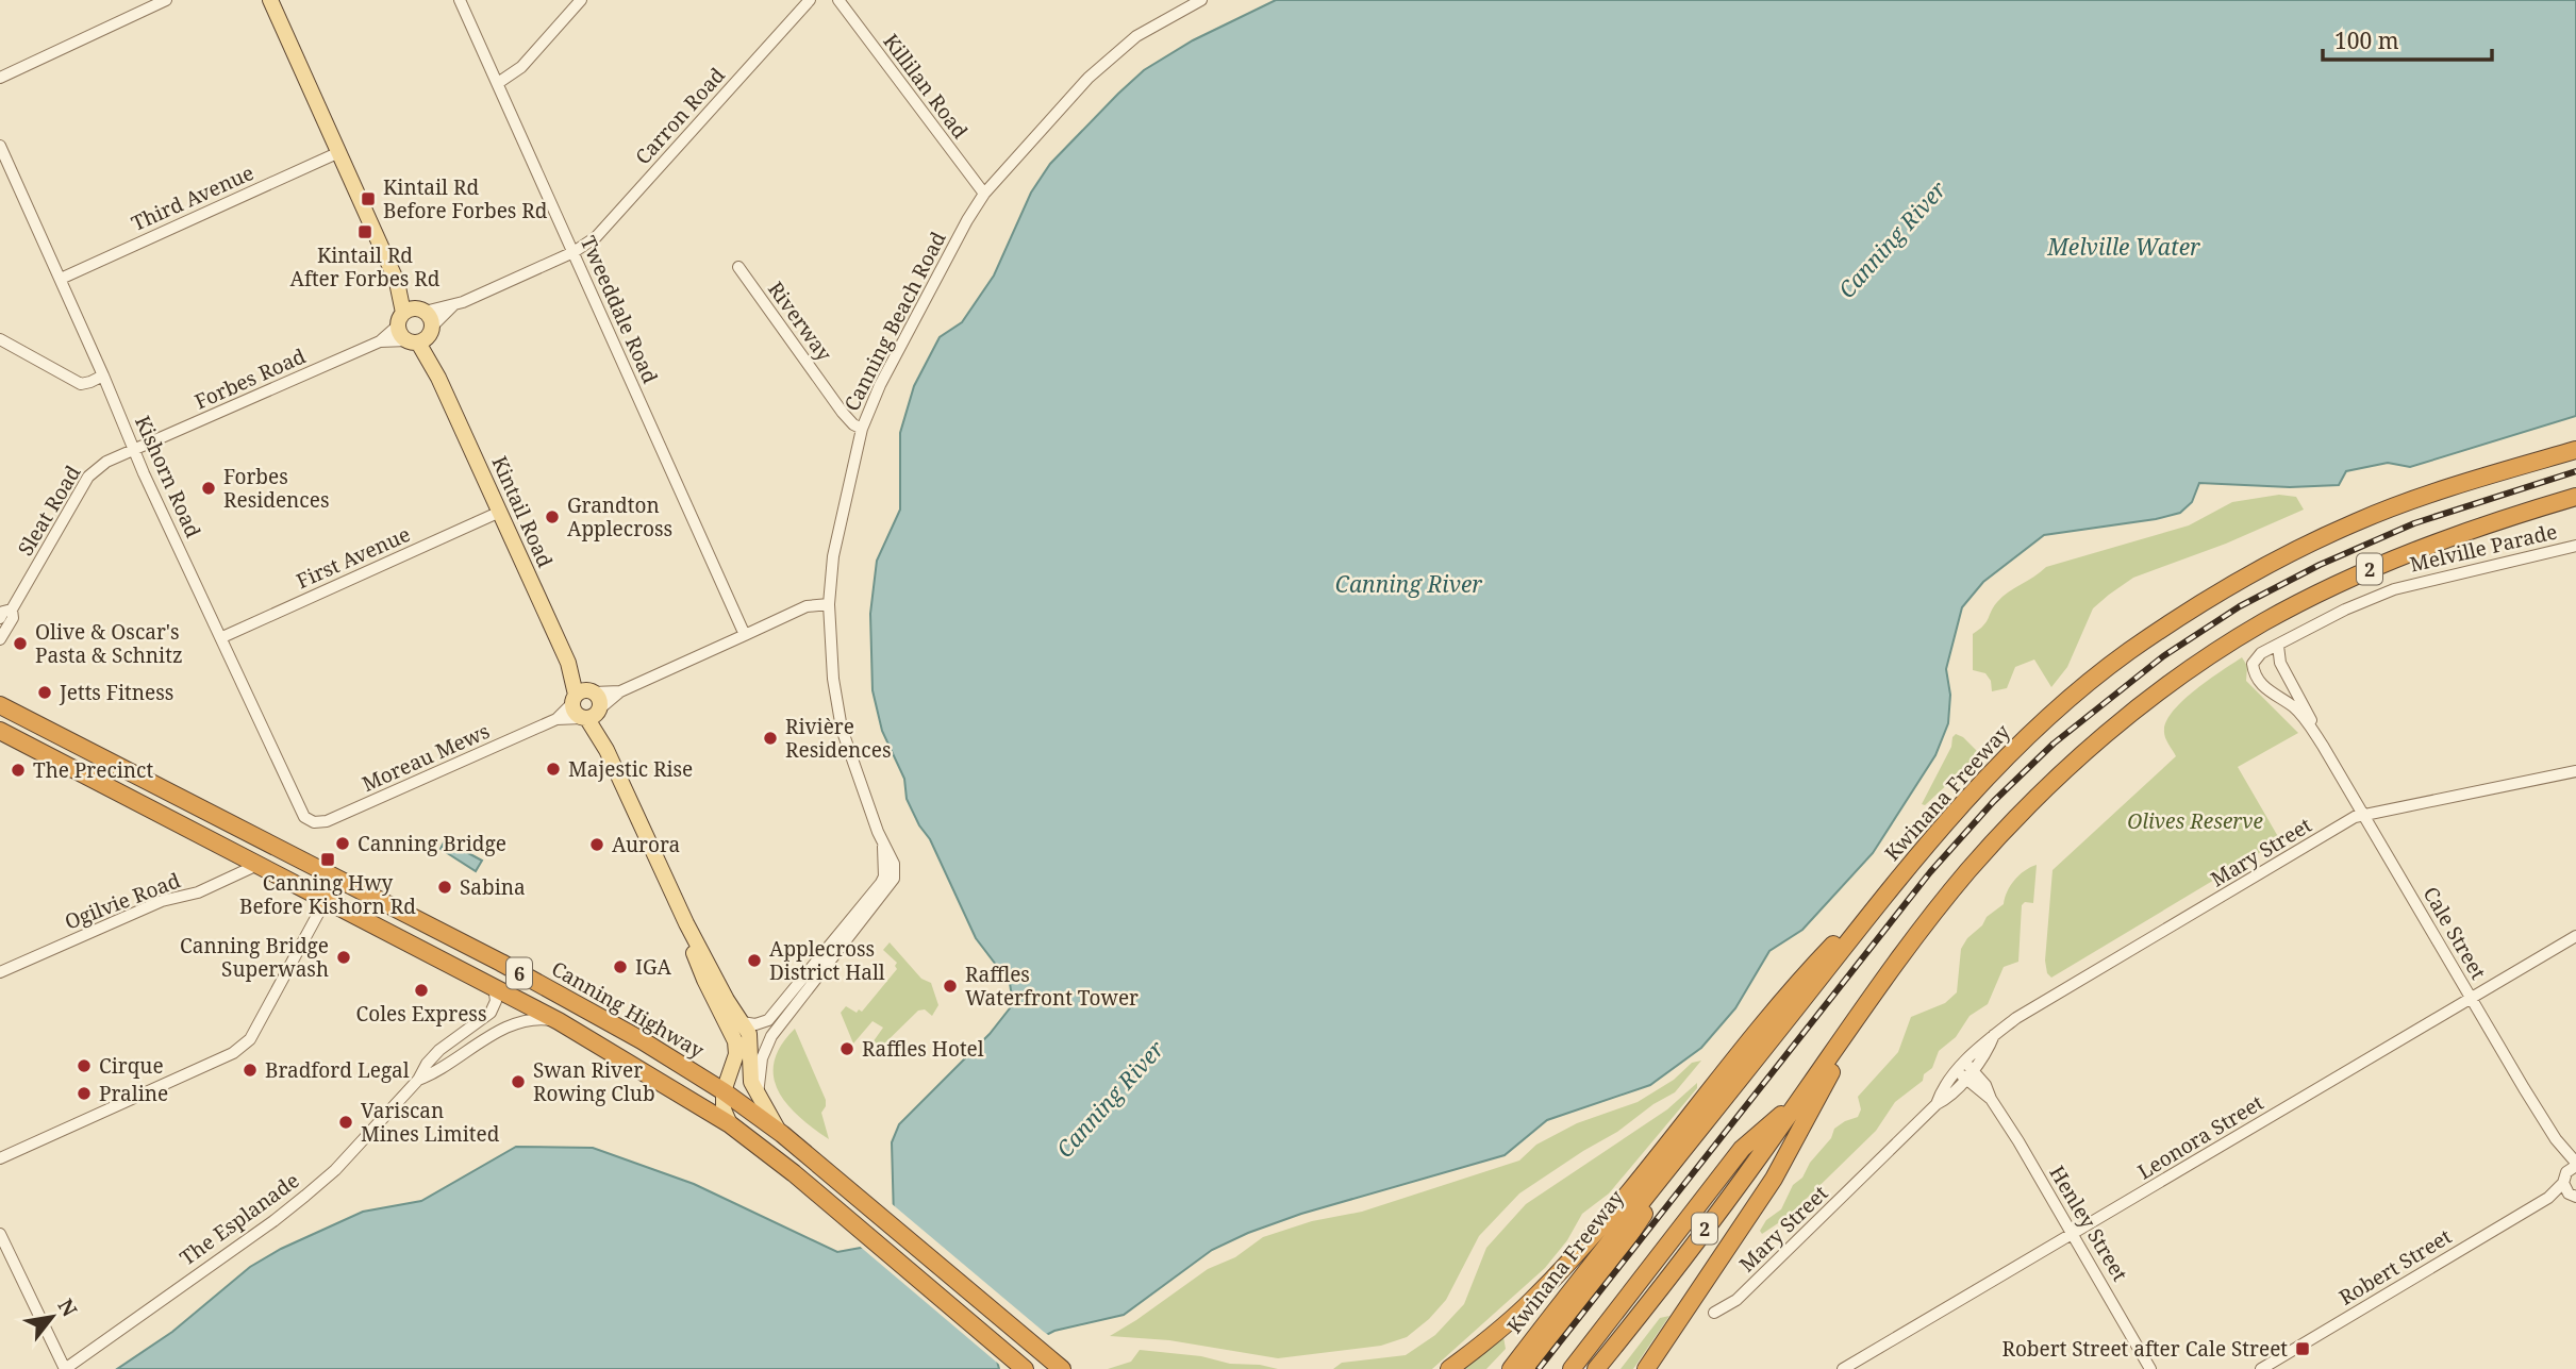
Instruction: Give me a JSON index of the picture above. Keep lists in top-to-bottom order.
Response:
{
  "streets": {
    "highway": [
      "2",
      "Kwinana Freeway",
      "6",
      "Canning Highway"
    ],
    "main road": ["Kintail Road"],
    "street": [
      "Killilan Road",
      "Carron Road",
      "Third Avenue",
      "Tweeddale Road",
      "Riverway",
      "Canning Beach Road",
      "Forbes Road",
      "Kishorn Road",
      "Sleat Road",
      "Melville Parade",
      "First Avenue",
      "Moreau Mews",
      "Mary Street",
      "Ogilvie Road",
      "Cale Street",
      "Leonora Street",
      "The Esplanade",
      "Henley Street",
      "Robert Street"
    ]
  },
  "crossings": [
    ["Killilan Road", "Canning Beach Road"],
    ["Carron Road", "Tweeddale Road"],
    ["Carron Road", "Forbes Road"],
    ["Third Avenue", "Kishorn Road"],
    ["Third Avenue", "Kintail Road"],
    ["Tweeddale Road", "Forbes Road"],
    ["Riverway", "Canning Beach Road"],
    ["Forbes Road", "Kishorn Road"],
    ["Forbes Road", "Sleat Road"],
    ["Forbes Road", "Kintail Road"],
    ["Kishorn Road", "Sleat Road"],
    ["Kishorn Road", "First Avenue"],
    ["Kishorn Road", "Moreau Mews"],
    ["Kintail Road", "First Avenue"],
    ["Kintail Road", "Moreau Mews"],
    ["Melville Parade", "Cale Street"],
    ["Mary Street", "Cale Street"],
    ["Mary Street", "Henley Street"],
    ["Ogilvie Road", "6"],
    ["Cale Street", "Leonora Street"],
    ["Cale Street", "Robert Street"],
    ["6", "The Esplanade"],
    ["Leonora Street", "Henley Street"]
  ],
  "water": ["Canning River", "Melville Water"],
  "parks": ["Olives Reserve"],
  "places": {
    "transit": [
      "Kintail Rd Before Forbes Rd",
      "Kintail Rd After Forbes Rd",
      "Canning Hwy Before Kishorn Rd",
      "Robert Street after Cale Street"
    ],
    "other": [
      "Forbes Residences",
      "Grandton Applecross",
      "Olive & Oscar's Pasta & Schnitz",
      "Jetts Fitness",
      "Rivière Residences",
      "Majestic Rise",
      "The Precinct",
      "Canning Bridge",
      "Aurora",
      "Sabina",
      "Canning Bridge Superwash",
      "Applecross District Hall",
      "IGA",
      "Raffles Waterfront Tower",
      "Coles Express",
      "Raffles Hotel",
      "Cirque",
      "Bradford Legal",
      "Swan River Rowing Club",
      "Praline",
      "Variscan Mines Limited"
    ]
  },
  "scale_bar": "100 m",
  "north": "top right"
}
